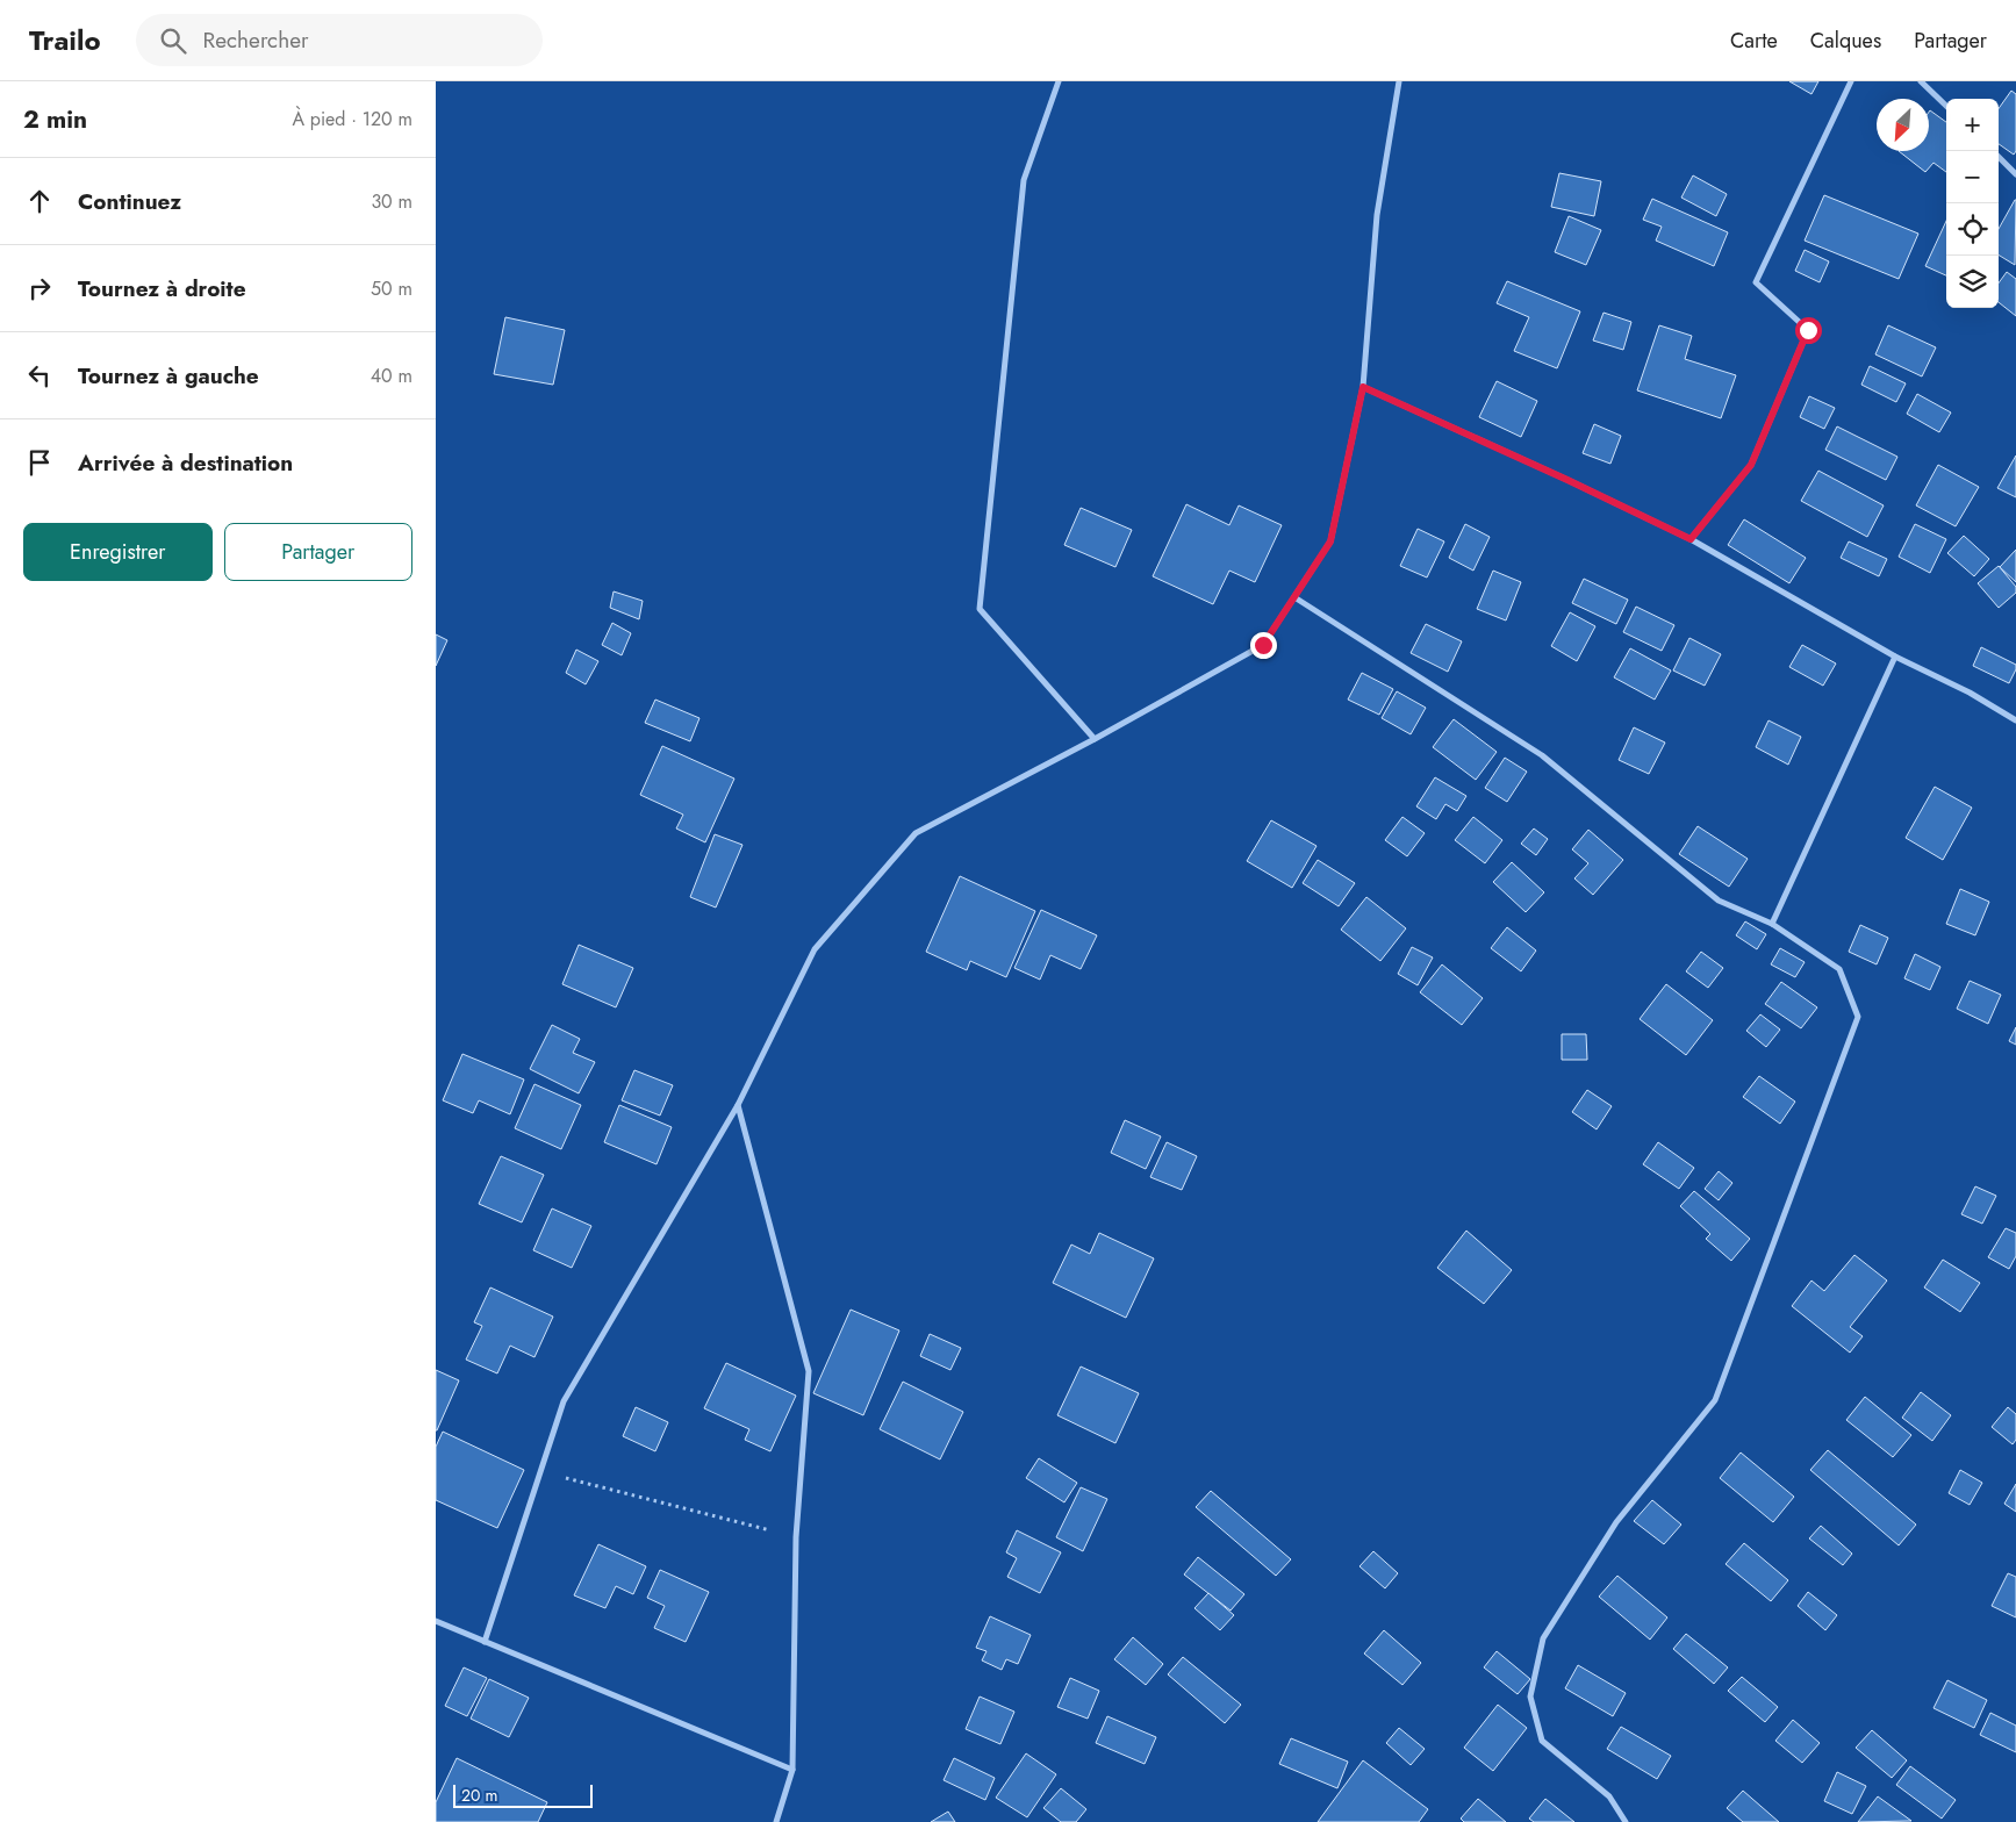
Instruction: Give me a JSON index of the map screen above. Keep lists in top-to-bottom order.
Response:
{
  "scale_bar": "20 m",
  "north": "bottom left",
  "page": {
    "header": "Trailo",
    "search": "Rechercher",
    "nav": ["Carte", "Calques", "Partager"],
    "heading": ["2 min", "À pied · 120 m"],
    "map_buttons": ["+", "−"],
    "list": [
      ["Continuez", "30 m"],
      ["Tournez à droite", "50 m"],
      ["Tournez à gauche", "40 m"],
      "Arrivée à destination"
    ],
    "buttons": ["Enregistrer", "Partager"],
    "scale": "20 m"
  }
}
